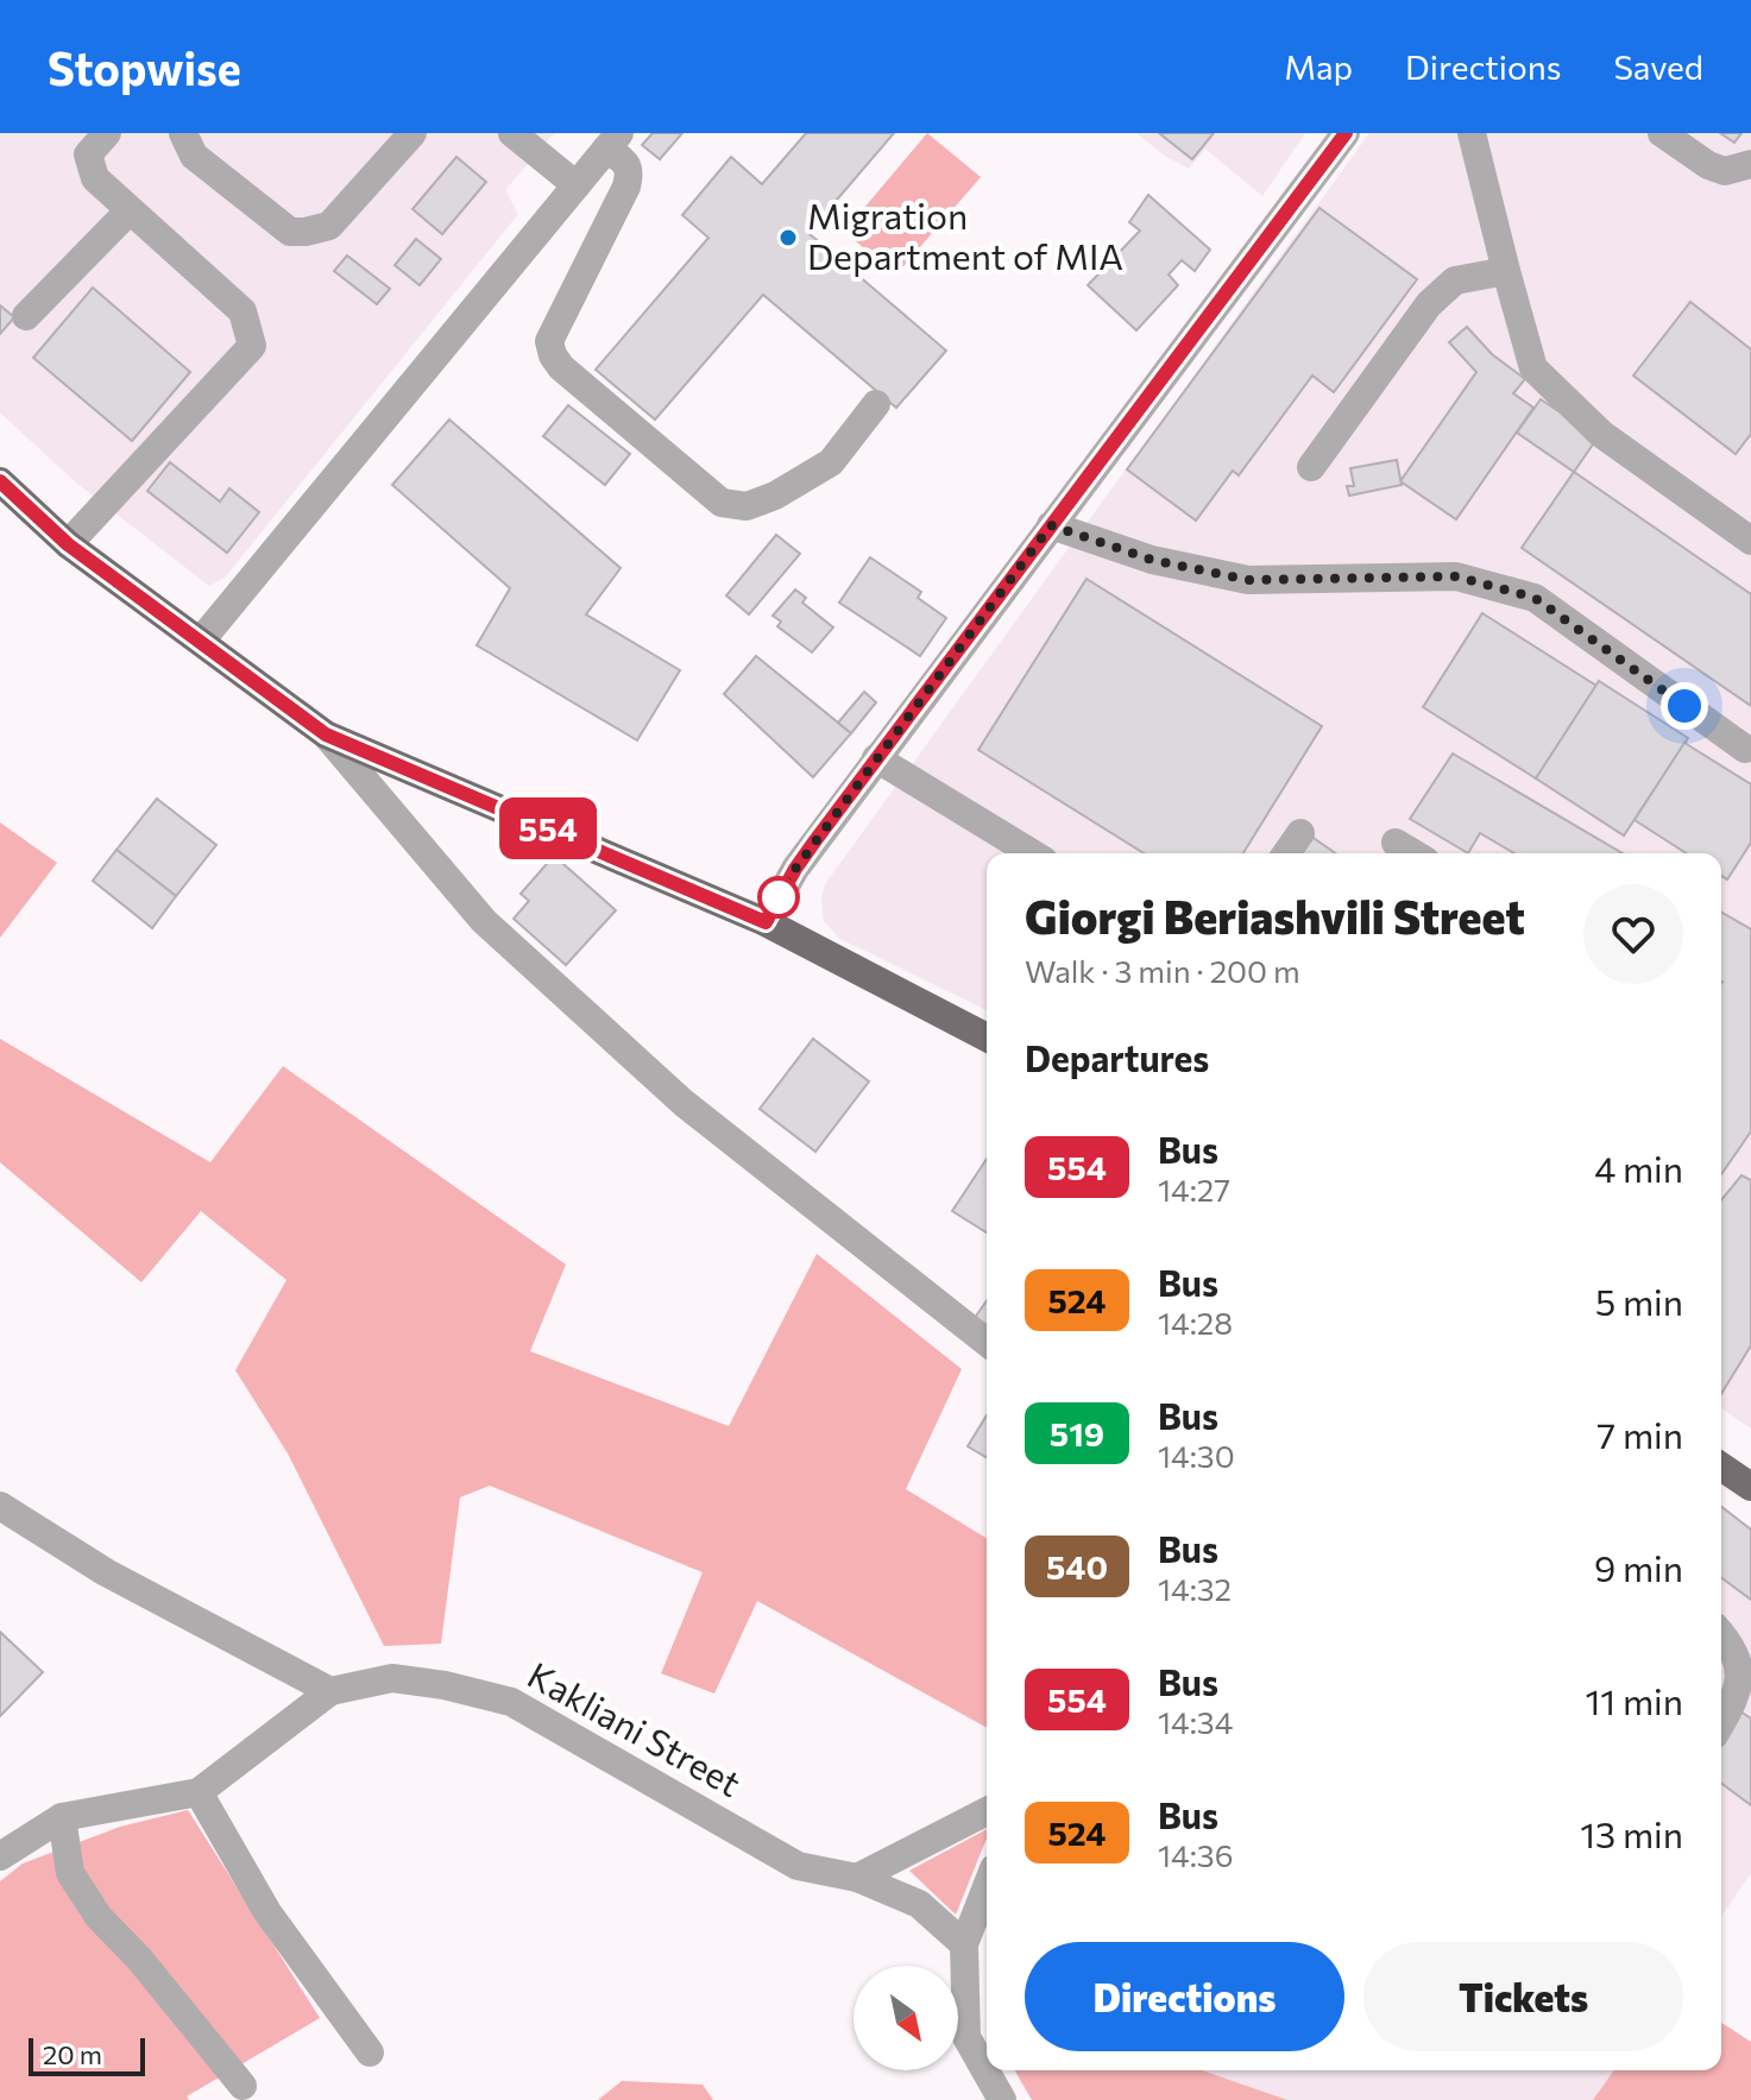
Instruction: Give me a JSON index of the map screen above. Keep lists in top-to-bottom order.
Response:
{
  "streets": {
    "street": ["Kakliani Street"]
  },
  "places": ["Migration Department of MIA"],
  "lines": ["bus line 554"],
  "scale_bar": "20 m",
  "north": "bottom right",
  "page": {
    "header": "Stopwise",
    "nav": ["Map", "Directions", "Saved"],
    "on_map": "554",
    "heading": [
      ["Giorgi Beriashvili Street", "Walk · 3 min · 200 m"],
      "Departures"
    ],
    "list": [
      {
        "mark": "554",
        "name": "Bus",
        "note": "14:27",
        "value": "4 min"
      },
      {
        "mark": "524",
        "name": "Bus",
        "note": "14:28",
        "value": "5 min"
      },
      {
        "mark": "519",
        "name": "Bus",
        "note": "14:30",
        "value": "7 min"
      },
      {
        "mark": "540",
        "name": "Bus",
        "note": "14:32",
        "value": "9 min"
      },
      {
        "mark": "554",
        "name": "Bus",
        "note": "14:34",
        "value": "11 min"
      },
      {
        "mark": "524",
        "name": "Bus",
        "note": "14:36",
        "value": "13 min"
      }
    ],
    "buttons": ["Directions", "Tickets"],
    "scale": "20 m"
  }
}
